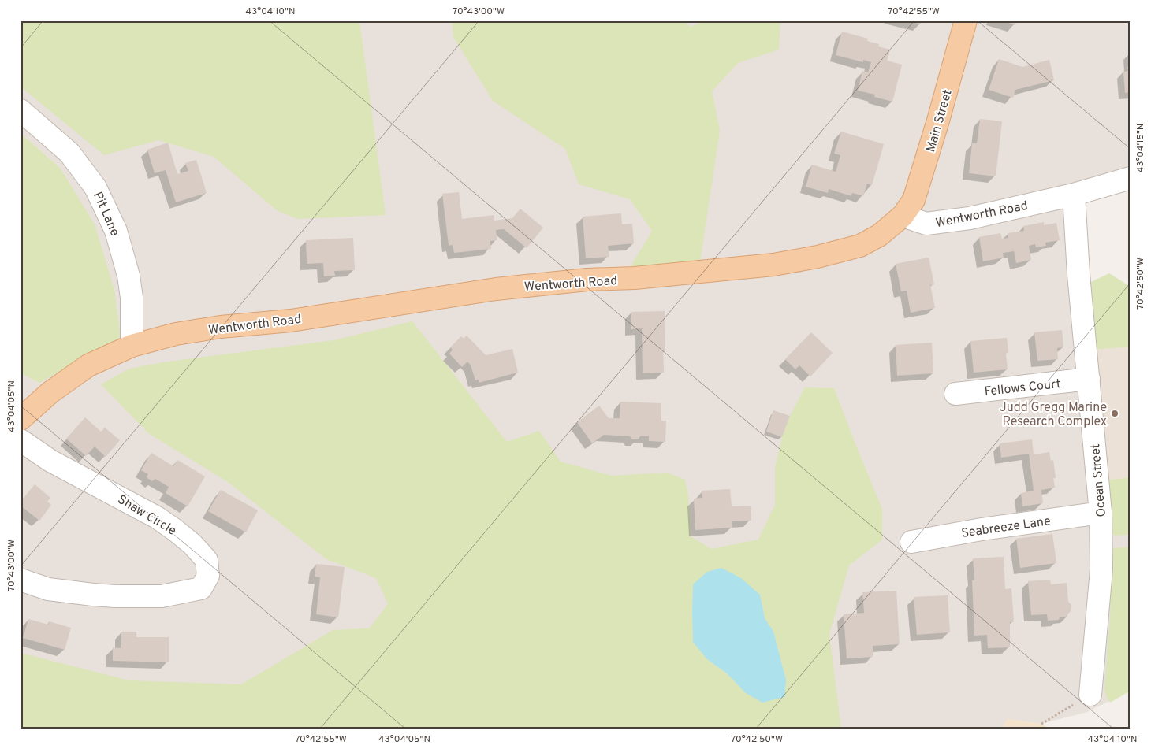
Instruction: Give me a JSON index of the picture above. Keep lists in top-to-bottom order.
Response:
{
  "streets": {
    "main road": ["Main Street", "Wentworth Road"],
    "street": [
      "Pit Lane",
      "Fellows Court",
      "Ocean Street",
      "Shaw Circle",
      "Seabreeze Lane"
    ]
  },
  "crossings": [
    ["Main Street", "Wentworth Road"],
    ["Pit Lane", "Wentworth Road"],
    ["Wentworth Road", "Ocean Street"],
    ["Fellows Court", "Ocean Street"],
    ["Ocean Street", "Seabreeze Lane"]
  ],
  "places": ["Judd Gregg Marine Research Complex"],
  "coordinates": [
    "43°04'10\"N",
    "70°43'00\"W",
    "70°42'55\"W",
    "43°04'15\"N",
    "70°42'50\"W",
    "43°04'05\"N"
  ]
}
